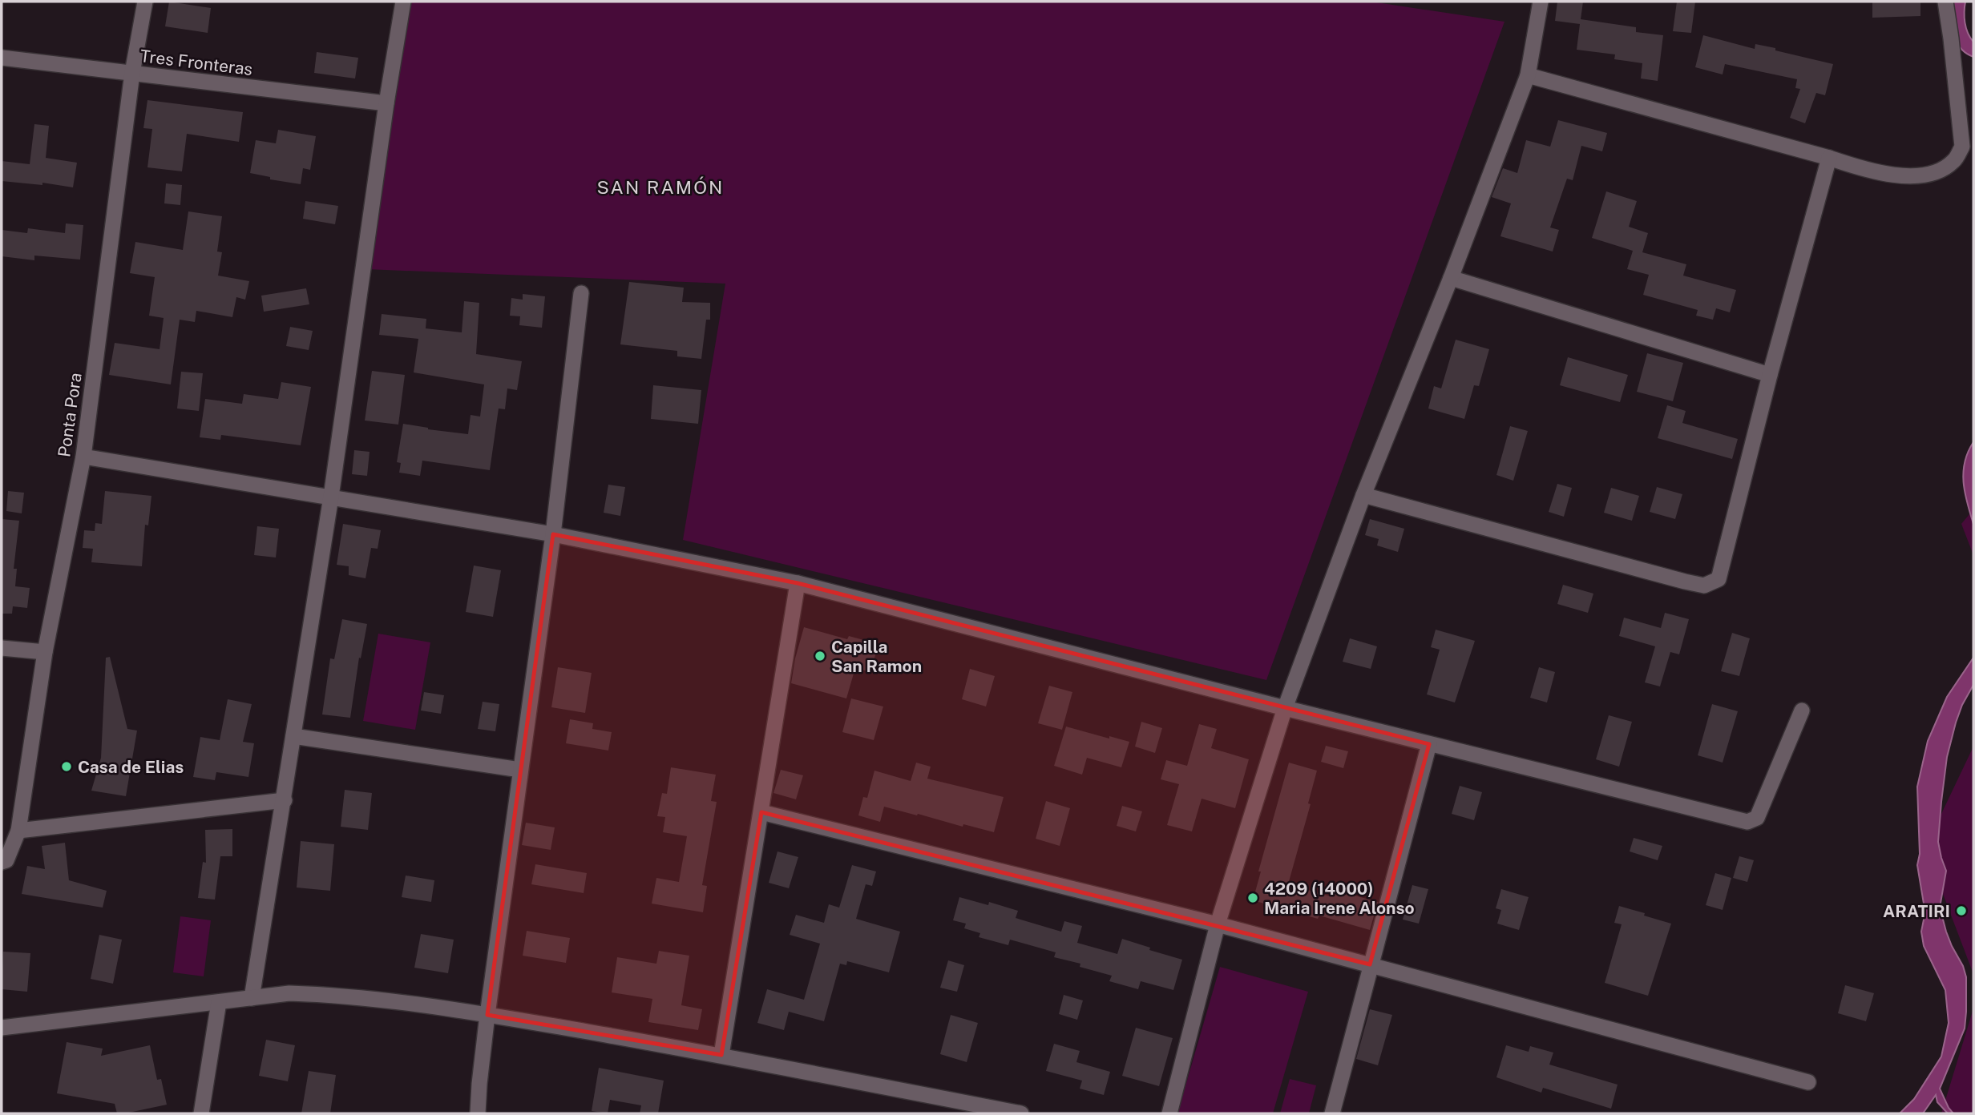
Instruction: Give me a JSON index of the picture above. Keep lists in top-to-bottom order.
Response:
{
  "streets": {
    "street": ["Tres Fronteras", "Ponta Pora"]
  },
  "crossings": [
    ["Tres Fronteras", "Ponta Pora"]
  ],
  "districts": ["SAN RAMÓN"],
  "places": [
    "Capilla San Ramon",
    "Casa de Elias",
    "4209 (14000) Maria Irene Alonso",
    "ARATIRI"
  ]
}
